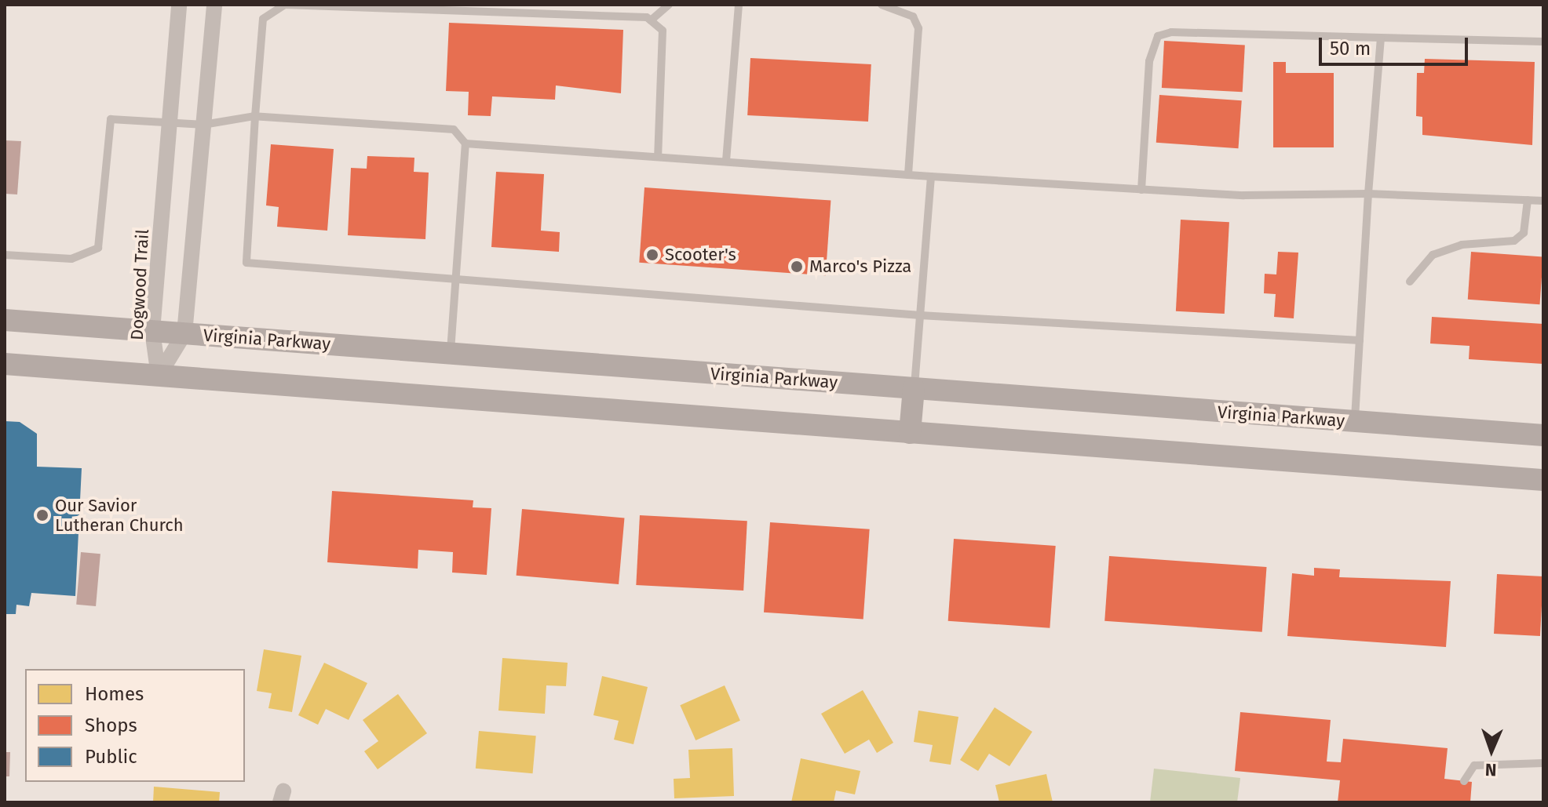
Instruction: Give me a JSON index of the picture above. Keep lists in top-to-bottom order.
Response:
{
  "streets": {
    "main road": ["Virginia Parkway"],
    "street": ["Dogwood Trail"]
  },
  "crossings": [
    ["Dogwood Trail", "Virginia Parkway"]
  ],
  "places": ["Scooter's", "Marco's Pizza", "Our Savior Lutheran Church"],
  "legend": ["Homes", "Shops", "Public"],
  "scale_bar": "50 m",
  "north": "bottom"
}
